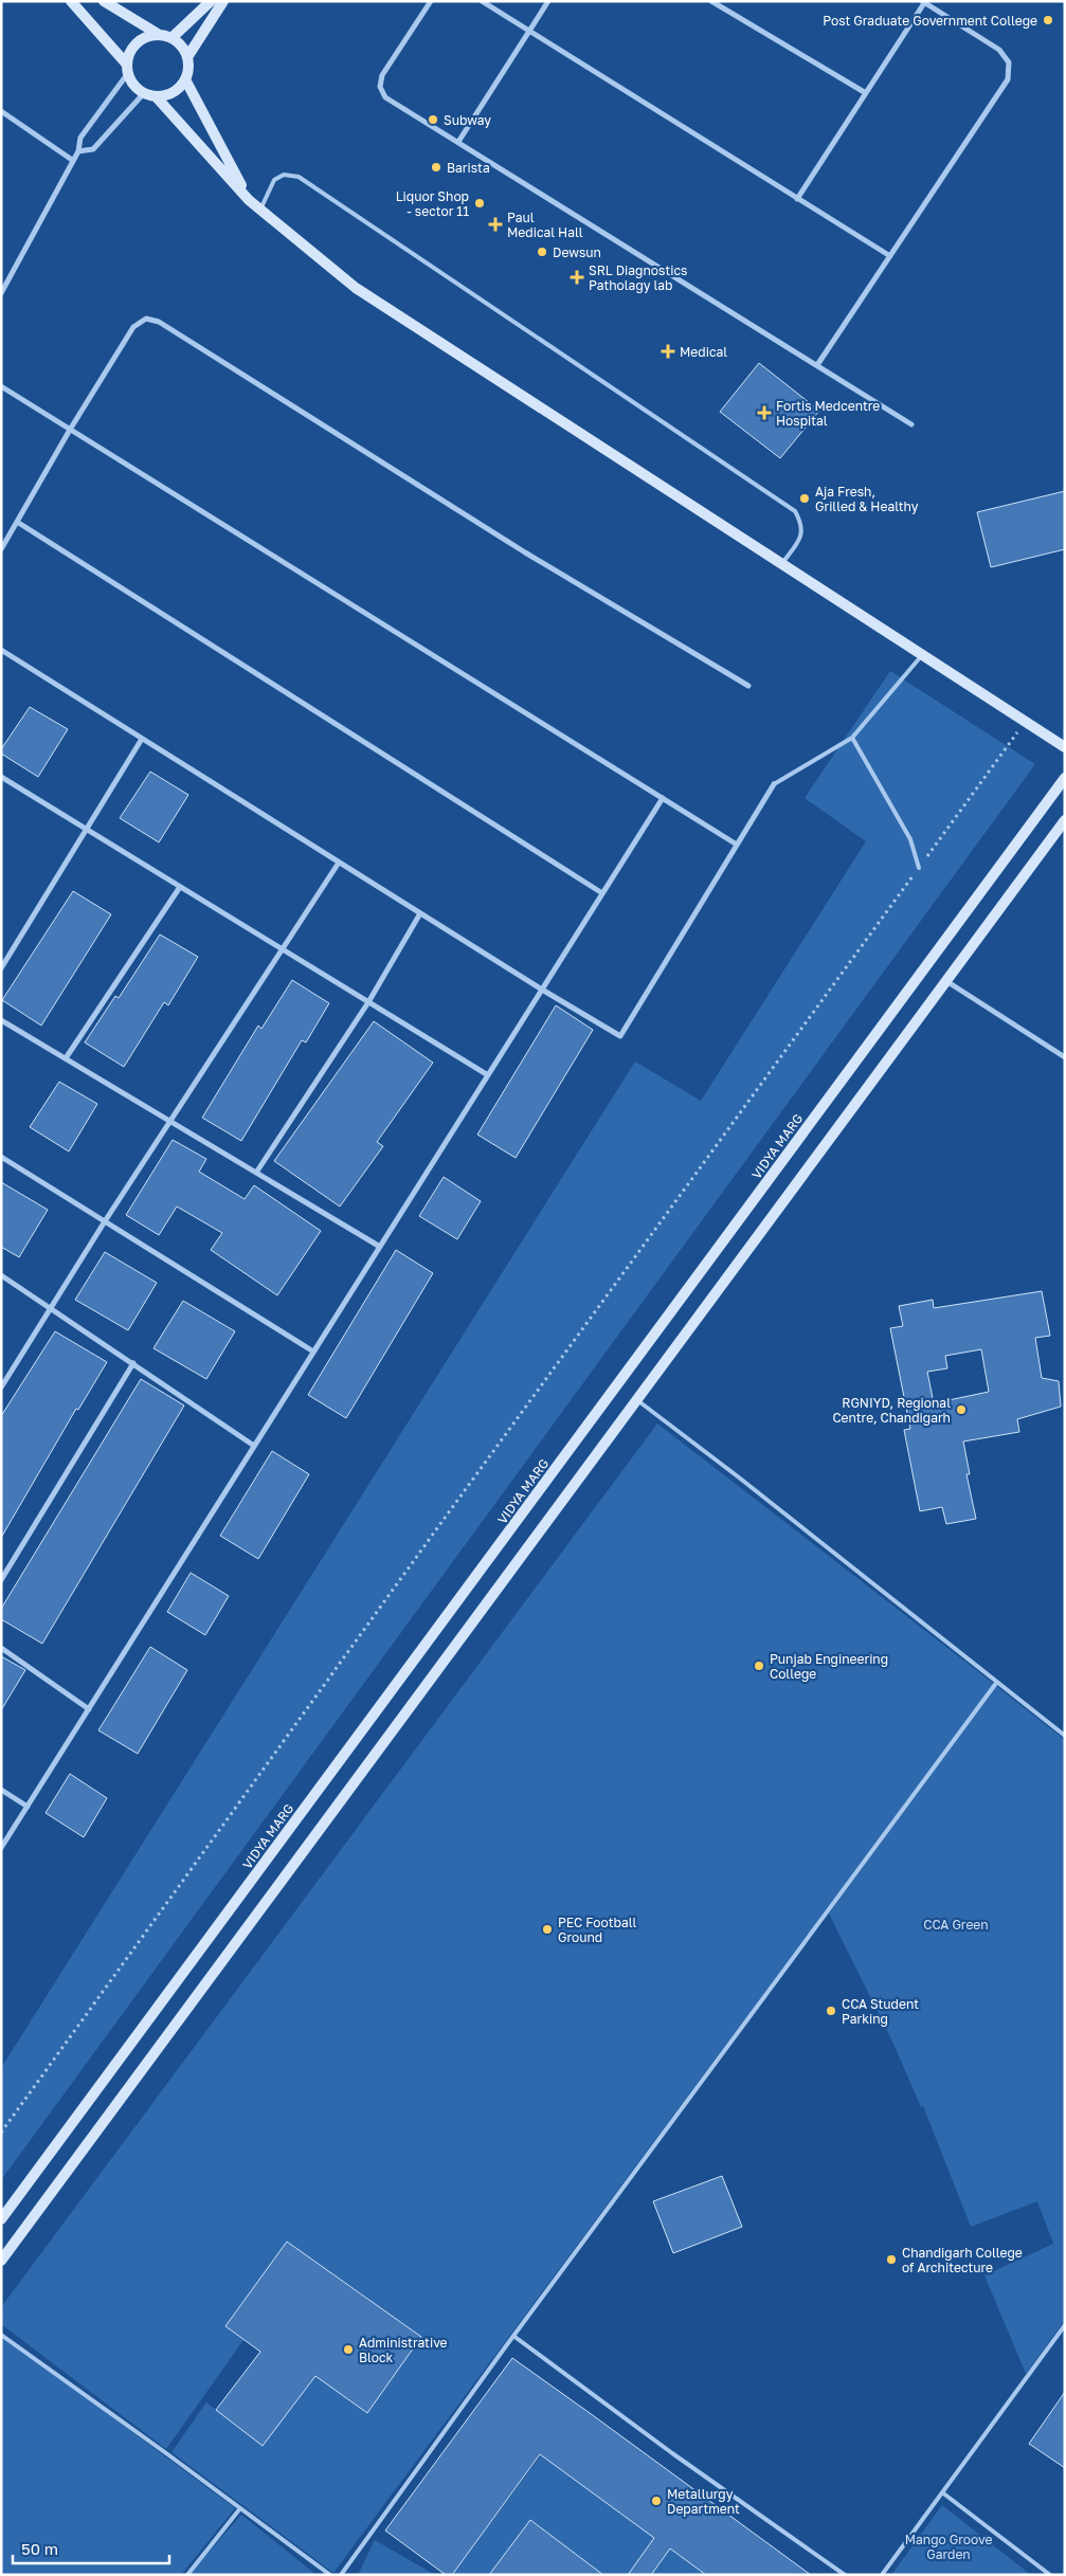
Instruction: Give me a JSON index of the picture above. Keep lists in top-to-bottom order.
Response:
{
  "streets": {
    "main road": ["VIDYA MARG"]
  },
  "parks": ["CCA Green", "Mango Groove Garden"],
  "places": {
    "other": [
      "Post Graduate Government College",
      "Subway",
      "Barista",
      "Liquor Shop - sector 11",
      "Dewsun",
      "Aja Fresh, Grilled & Healthy",
      "RGNIYD, Regional Centre, Chandigarh",
      "Punjab Engineering College",
      "PEC Football Ground",
      "CCA Student Parking",
      "Chandigarh College of Architecture",
      "Administrative Block",
      "Metallurgy Department"
    ],
    "health": [
      "Paul Medical Hall",
      "SRL Diagnostics Patholagy lab",
      "Medical",
      "Fortis Medcentre Hospital"
    ]
  },
  "scale_bar": "50 m"
}
